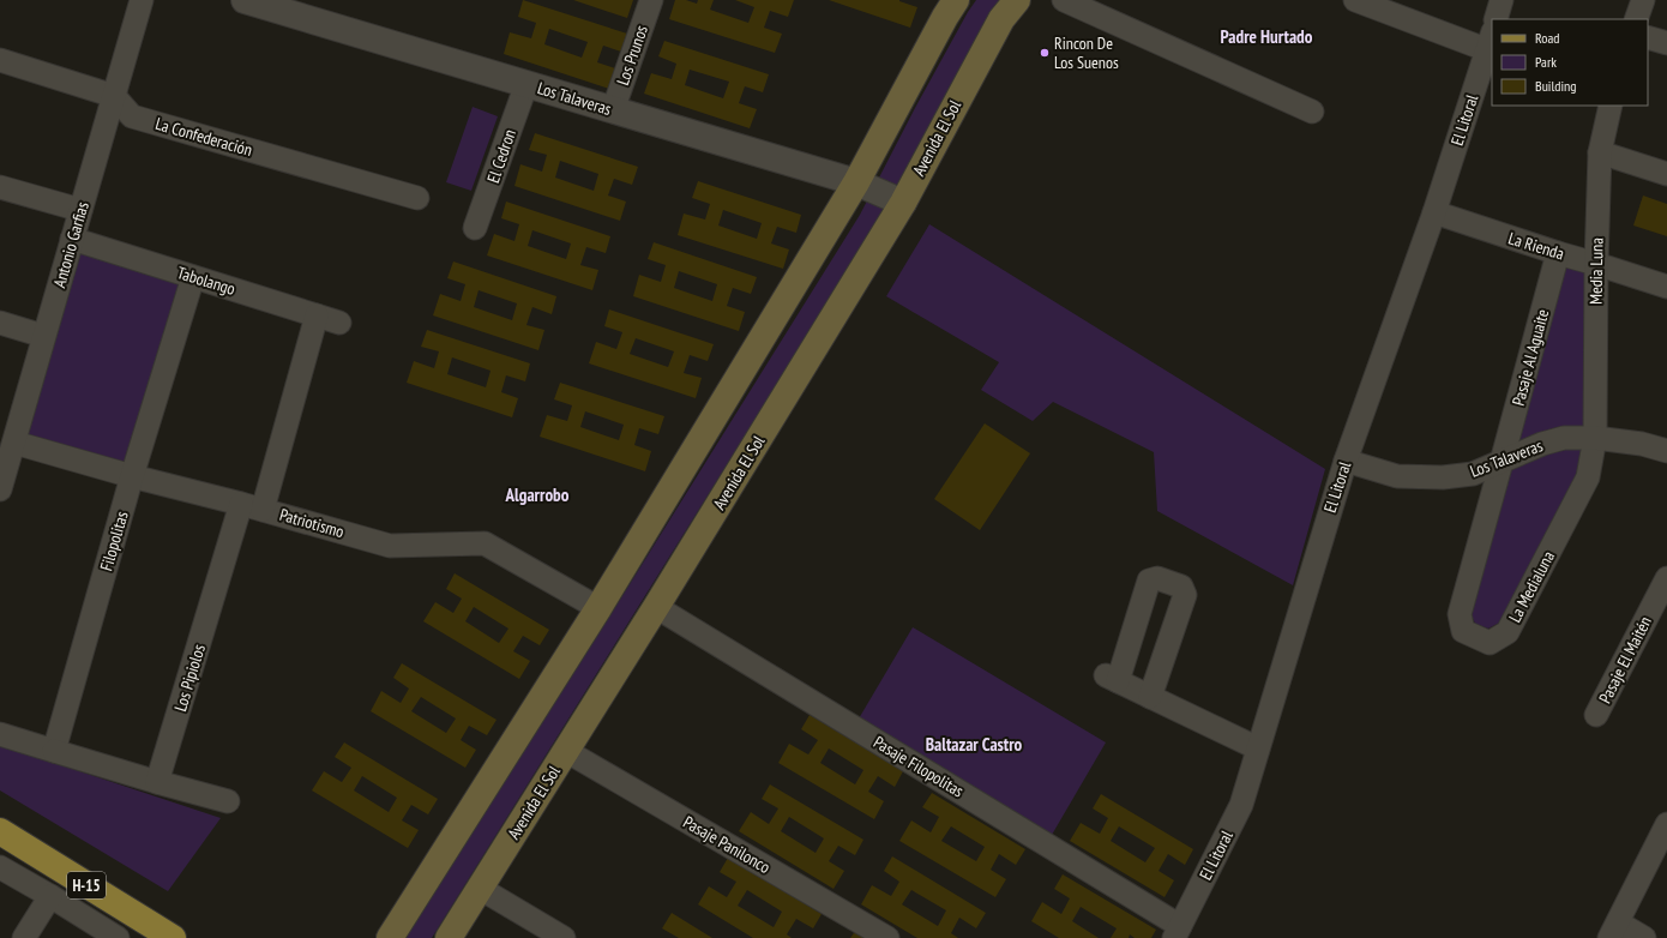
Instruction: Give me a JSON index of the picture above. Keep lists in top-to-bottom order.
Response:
{
  "streets": {
    "main road": ["Avenida El Sol", "H-15"],
    "street": [
      "Los Prunos",
      "Los Talaveras",
      "El Litoral",
      "La Confederación",
      "El Cedron",
      "Antonio Garfias",
      "La Rienda",
      "Media Luna",
      "Tabolango",
      "Pasaje Al Aguaite",
      "Patriotismo",
      "Filopolitas",
      "La Medialuna",
      "Pasaje El Maitén",
      "Los Pipiolos",
      "Pasaje Filopolitas",
      "Pasaje Panilonco"
    ]
  },
  "crossings": [
    ["Los Prunos", "Los Talaveras"],
    ["Los Talaveras", "El Litoral"],
    ["Los Talaveras", "Avenida El Sol"],
    ["Los Talaveras", "El Cedron"],
    ["Los Talaveras", "Media Luna"],
    ["Los Talaveras", "Pasaje Al Aguaite"],
    ["Los Talaveras", "La Medialuna"],
    ["El Litoral", "La Rienda"],
    ["El Litoral", "Pasaje Filopolitas"],
    ["La Confederación", "Antonio Garfias"],
    ["Avenida El Sol", "Pasaje Filopolitas"],
    ["Avenida El Sol", "Pasaje Panilonco"],
    ["Antonio Garfias", "Tabolango"],
    ["Antonio Garfias", "Patriotismo"],
    ["La Rienda", "Media Luna"],
    ["La Rienda", "Pasaje Al Aguaite"],
    ["Media Luna", "La Medialuna"],
    ["Tabolango", "Filopolitas"],
    ["Pasaje Al Aguaite", "La Medialuna"],
    ["Patriotismo", "Filopolitas"],
    ["Patriotismo", "Los Pipiolos"]
  ],
  "districts": ["Padre Hurtado", "Algarrobo", "Baltazar Castro"],
  "places": ["Rincon De Los Suenos"],
  "legend": ["Road", "Park", "Building"]
}
